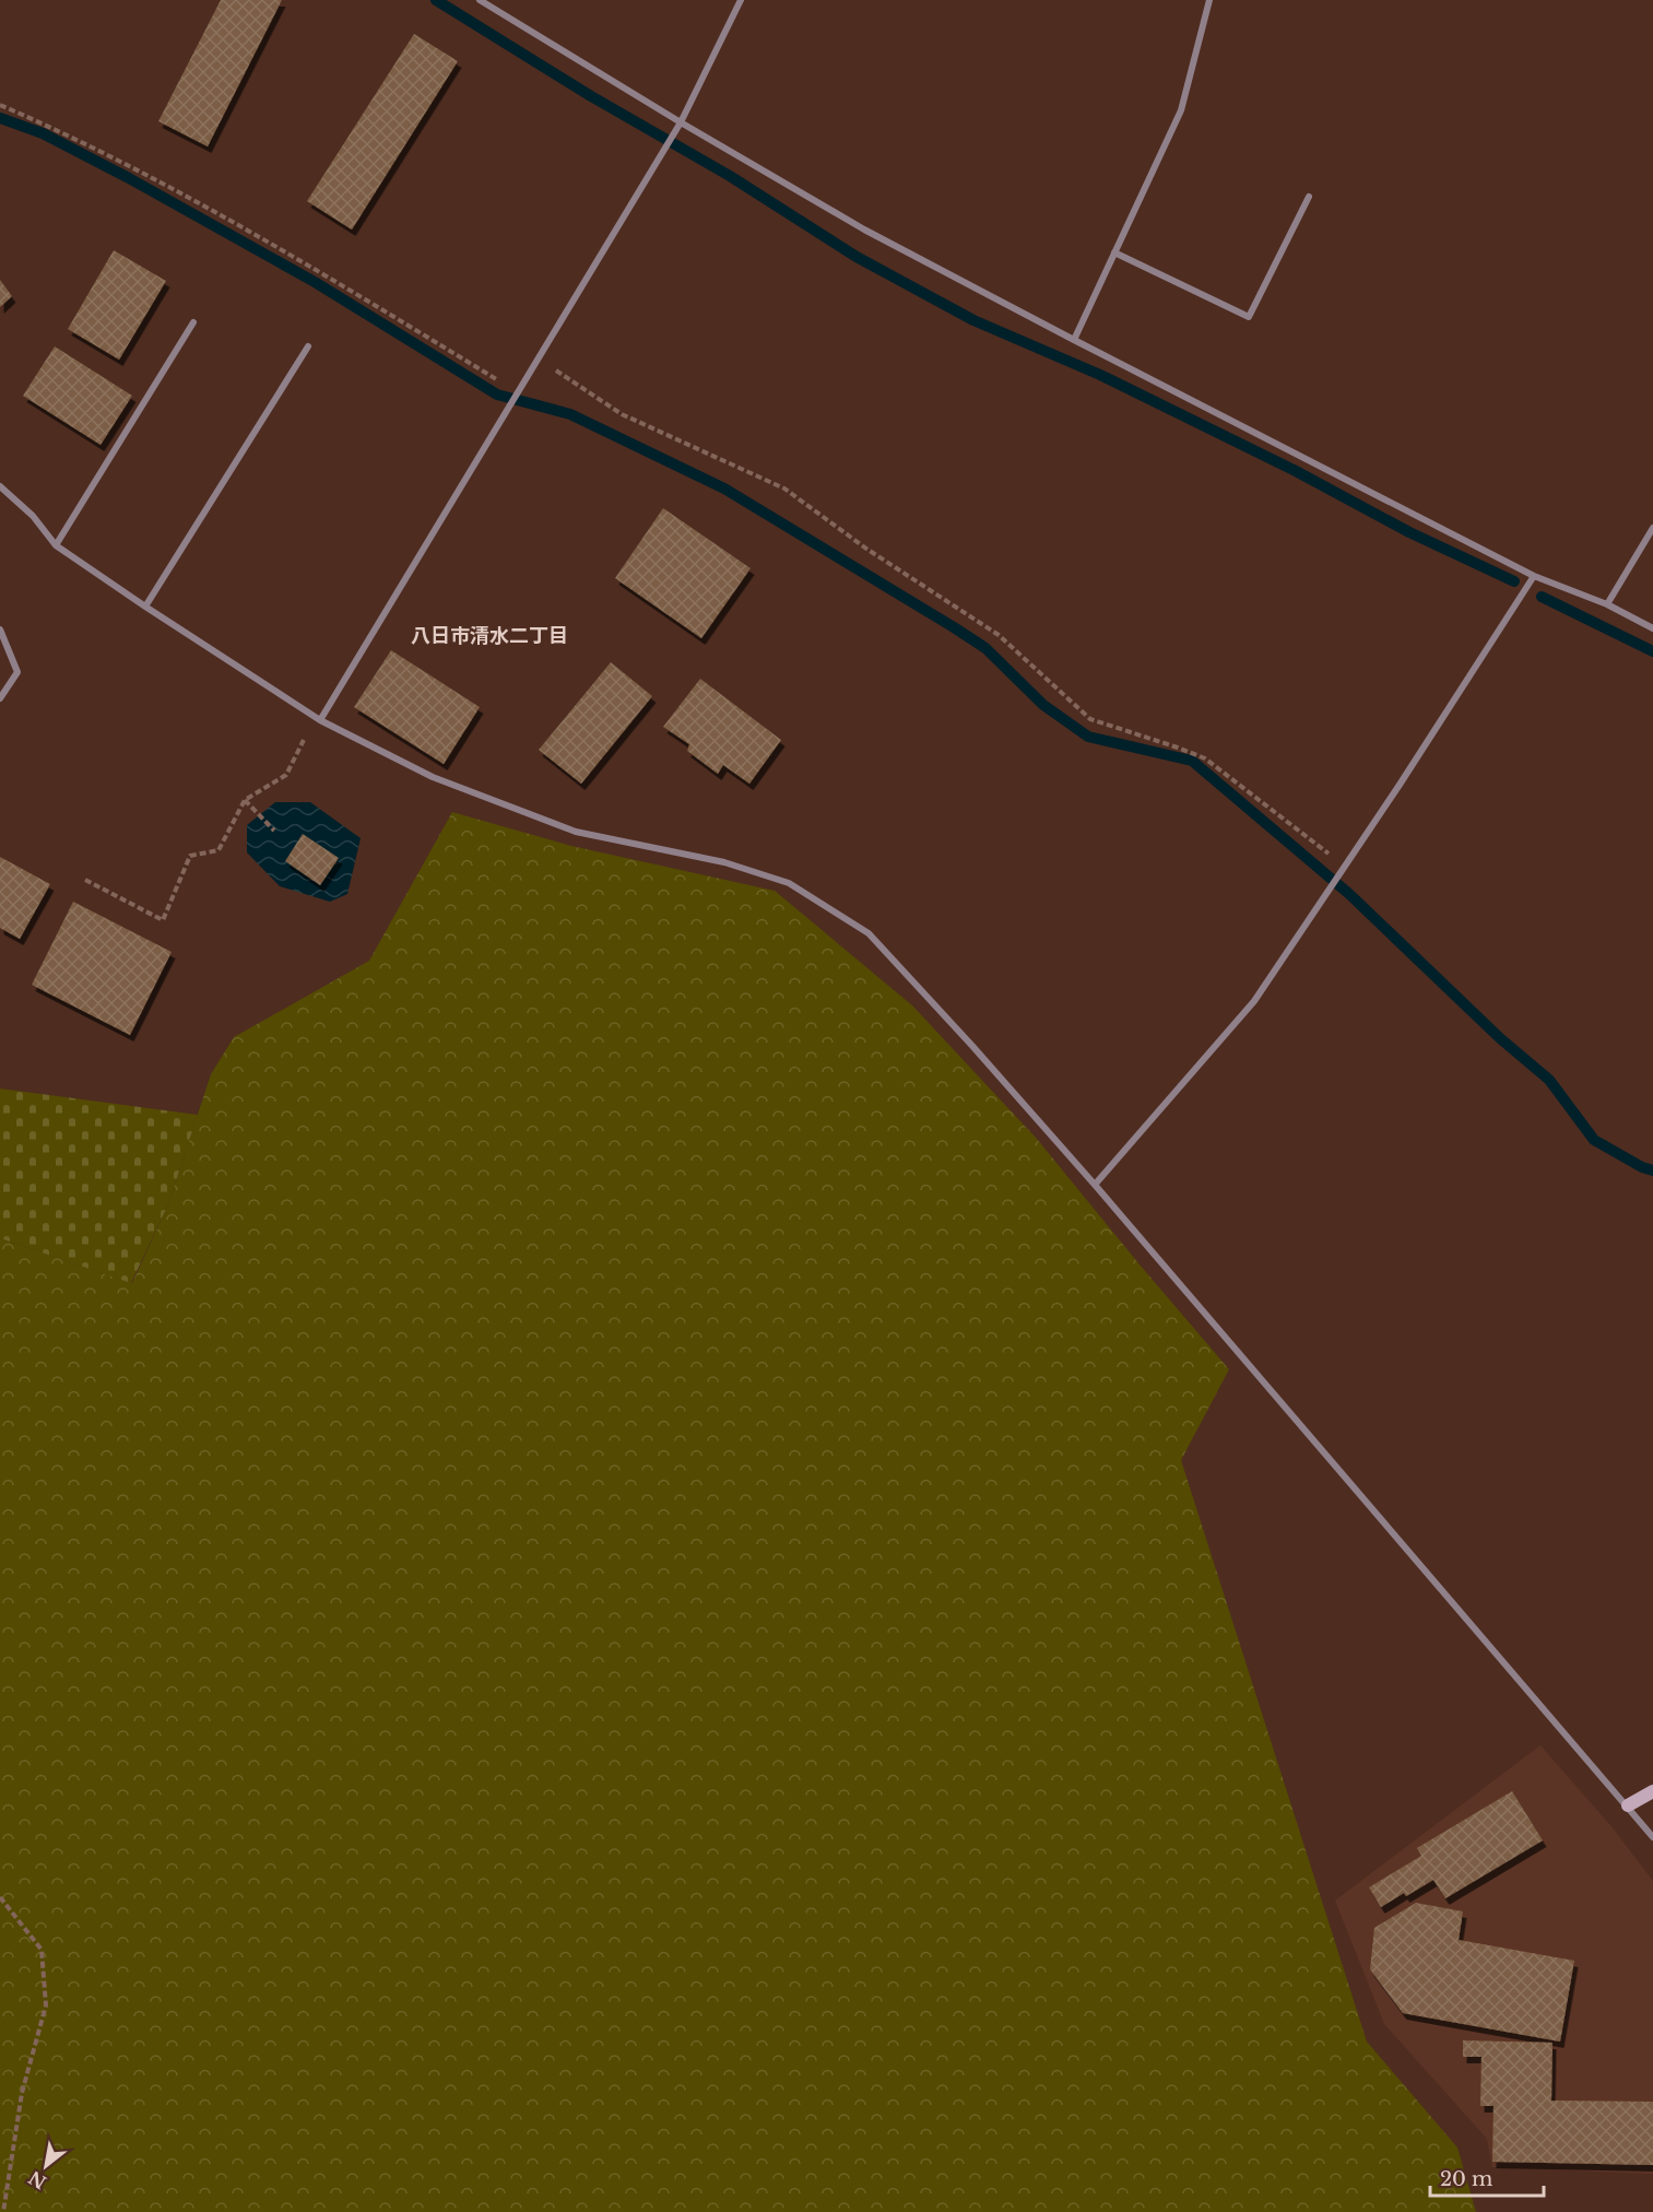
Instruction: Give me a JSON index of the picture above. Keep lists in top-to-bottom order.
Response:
{
  "districts": ["八日市清水二丁目"],
  "scale_bar": "20 m",
  "north": "bottom left"
}
